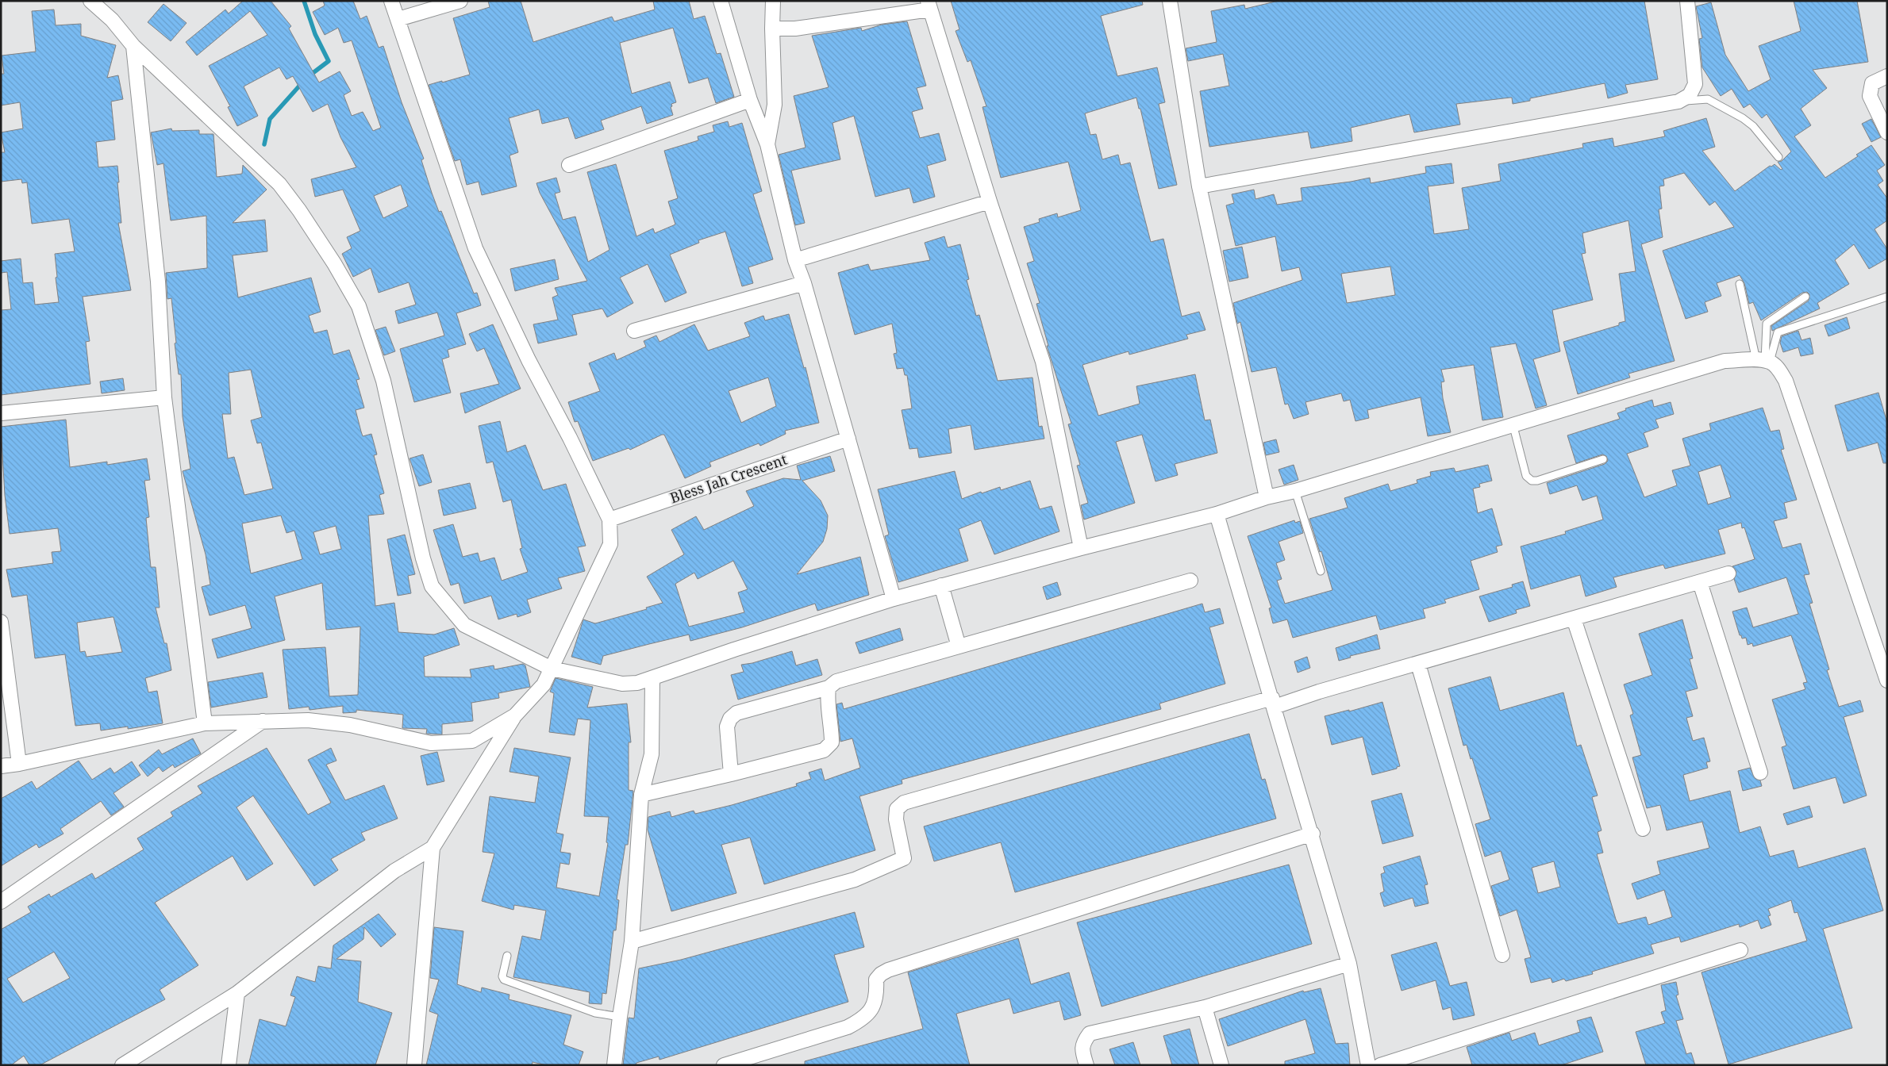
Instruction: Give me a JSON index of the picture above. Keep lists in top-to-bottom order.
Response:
{
  "streets": {
    "street": ["Bless Jah Crescent"]
  }
}
